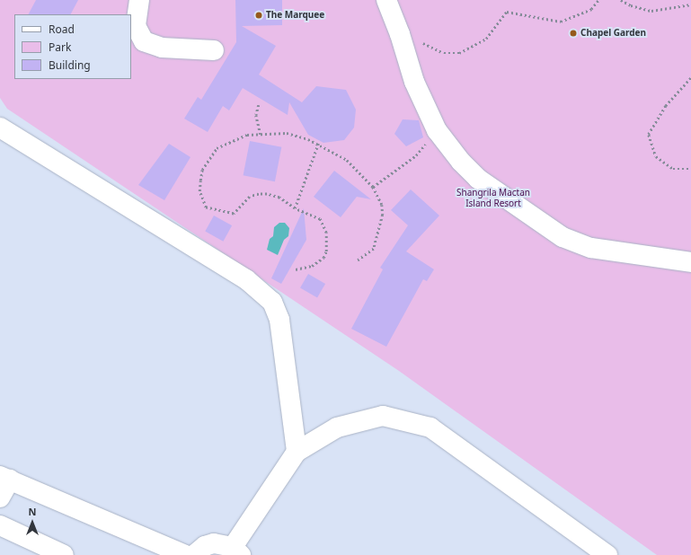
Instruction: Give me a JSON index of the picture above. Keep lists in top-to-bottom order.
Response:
{
  "parks": ["Shangrila Mactan Island Resort"],
  "places": ["The Marquee", "Chapel Garden"],
  "legend": ["Road", "Park", "Building"],
  "north": "top"
}
